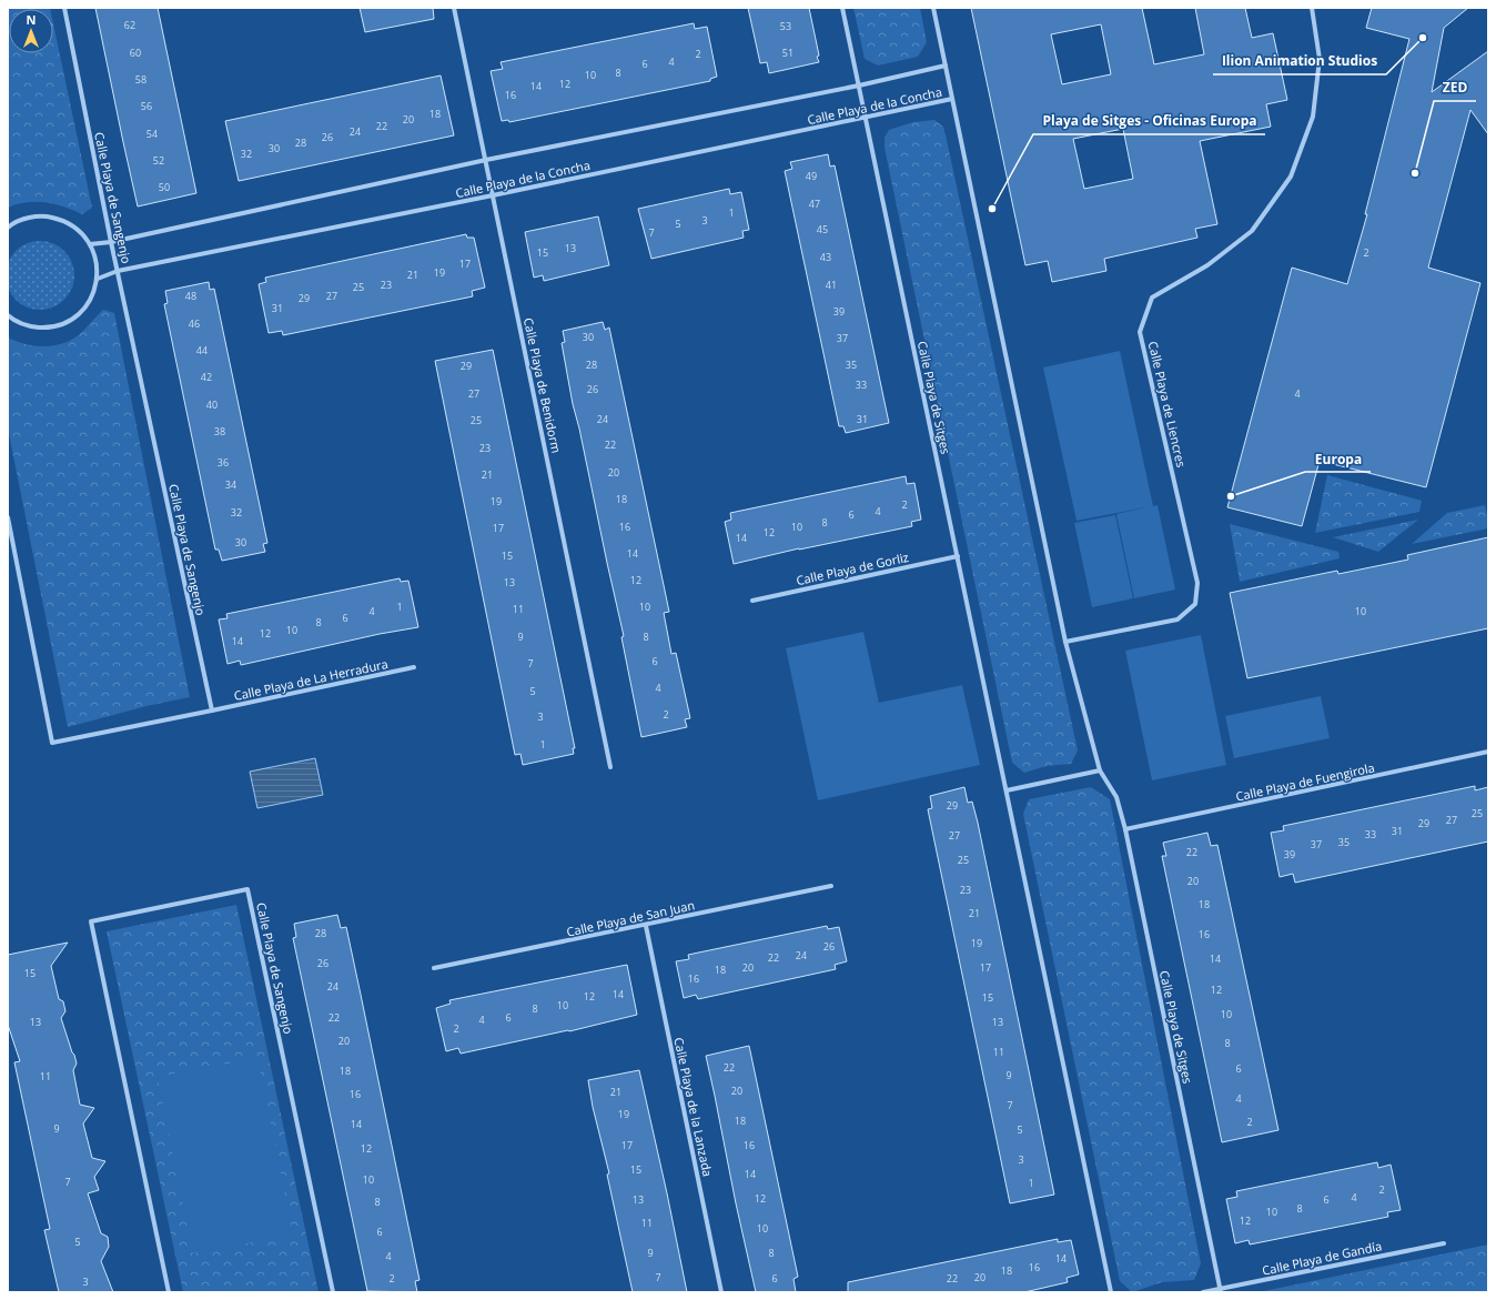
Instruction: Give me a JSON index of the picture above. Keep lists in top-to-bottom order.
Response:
{
  "streets": {
    "street": [
      "Calle Playa de la Concha",
      "Calle Playa de Sangenjo",
      "Calle Playa de Benidorm",
      "Calle Playa de Sitges",
      "Calle Playa de Liencres",
      "Calle Playa de Gorliz",
      "Calle Playa de La Herradura",
      "Calle Playa de Fuengirola",
      "Calle Playa de San Juan",
      "Calle Playa de la Lanzada",
      "Calle Playa de Gandía"
    ]
  },
  "crossings": [
    ["Calle Playa de la Concha", "Calle Playa de Sangenjo"],
    ["Calle Playa de la Concha", "Calle Playa de Benidorm"],
    ["Calle Playa de la Concha", "Calle Playa de Sitges"],
    ["Calle Playa de Sangenjo", "Calle Playa de La Herradura"],
    ["Calle Playa de Sitges", "Calle Playa de Liencres"],
    ["Calle Playa de Sitges", "Calle Playa de Gorliz"],
    ["Calle Playa de Sitges", "Calle Playa de Fuengirola"],
    ["Calle Playa de Sitges", "Calle Playa de Gandía"],
    ["Calle Playa de San Juan", "Calle Playa de la Lanzada"]
  ],
  "places": [
    "Ilion Animation Studios",
    "ZED",
    "Playa de Sitges - Oficinas Europa",
    "Europa"
  ],
  "house_numbers": [
    "62",
    "53",
    "60",
    "51",
    "2",
    "4",
    "6",
    "8",
    "10",
    "58",
    "12",
    "14",
    "16",
    "56",
    "18",
    "20",
    "22",
    "24",
    "54",
    "26",
    "28",
    "30",
    "32",
    "52",
    "49",
    "50",
    "47",
    "1",
    "3",
    "5",
    "45",
    "7",
    "13",
    "15",
    "2",
    "43",
    "17",
    "19",
    "21",
    "23",
    "41",
    "25",
    "48",
    "27",
    "29",
    "31",
    "39",
    "46",
    "30",
    "37",
    "44",
    "28",
    "35",
    "29",
    "42",
    "33",
    "26",
    "27",
    "4",
    "40",
    "24",
    "31",
    "25",
    "38",
    "22",
    "23",
    "36",
    "20",
    "21",
    "34",
    "18",
    "19",
    "2",
    "4",
    "32",
    "6",
    "8",
    "16",
    "10",
    "17",
    "12",
    "14",
    "30",
    "14",
    "15",
    "12",
    "13",
    "1",
    "10",
    "11",
    "4",
    "10",
    "6",
    "8",
    "10",
    "12",
    "9",
    "8",
    "14",
    "6",
    "7",
    "4",
    "5",
    "2",
    "3",
    "1",
    "29",
    "25",
    "27",
    "29",
    "31",
    "33",
    "27",
    "35",
    "37",
    "22",
    "39",
    "25",
    "20",
    "23",
    "18",
    "21",
    "28",
    "16",
    "19",
    "26",
    "24",
    "22",
    "14",
    "26",
    "20",
    "17",
    "18",
    "15",
    "16",
    "24",
    "12",
    "14",
    "12",
    "15",
    "10",
    "8",
    "10",
    "22",
    "6",
    "4",
    "13",
    "13",
    "2",
    "20",
    "8",
    "11",
    "22",
    "6",
    "18",
    "9",
    "11",
    "20",
    "21",
    "16",
    "4",
    "7",
    "19",
    "18",
    "2",
    "14",
    "9",
    "5",
    "17",
    "16",
    "12",
    "3",
    "15",
    "14",
    "10",
    "7",
    "1",
    "2",
    "4",
    "12",
    "13",
    "6",
    "8",
    "8",
    "10",
    "12",
    "11",
    "10",
    "6",
    "5",
    "9",
    "8",
    "4",
    "14",
    "16",
    "18",
    "7",
    "20",
    "2",
    "6",
    "22",
    "3"
  ],
  "north": "top"
}
